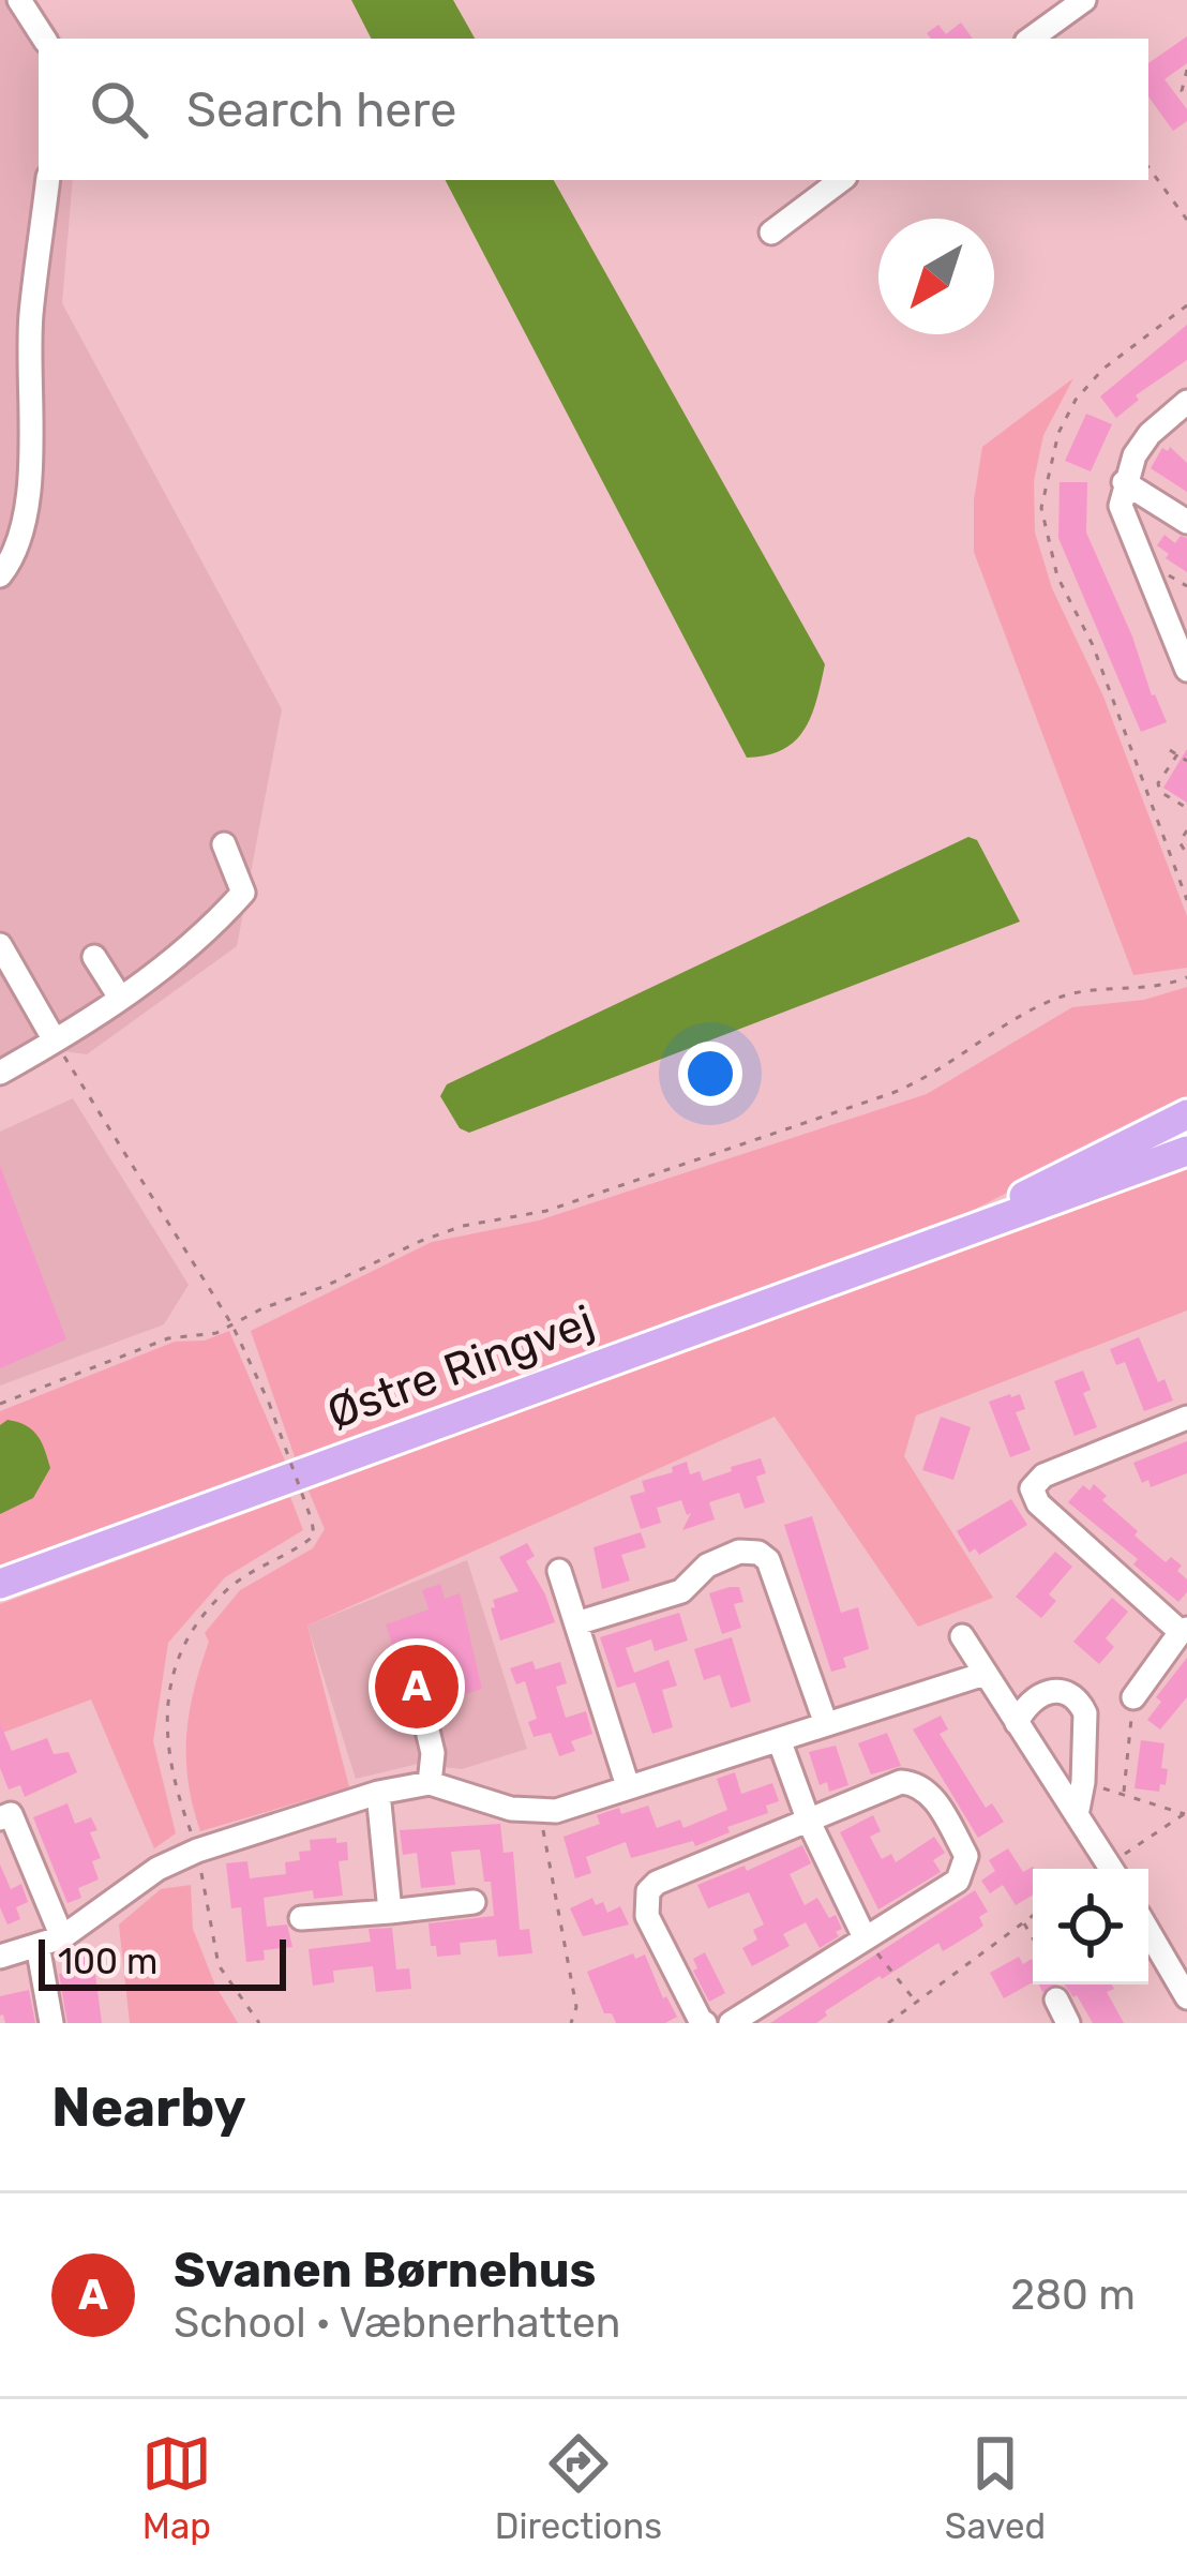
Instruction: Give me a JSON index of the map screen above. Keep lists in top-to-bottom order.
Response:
{
  "streets": {
    "main road": ["Østre Ringvej"]
  },
  "scale_bar": "100 m",
  "north": "bottom left",
  "page": {
    "search": "Search here",
    "pins": "A",
    "scale": "100 m",
    "heading": "Nearby",
    "list": [
      {
        "mark": "A",
        "name": "Svanen Børnehus",
        "note": "School · Væbnerhatten",
        "value": "280 m"
      }
    ],
    "nav": ["Map", "Directions", "Saved"]
  }
}
